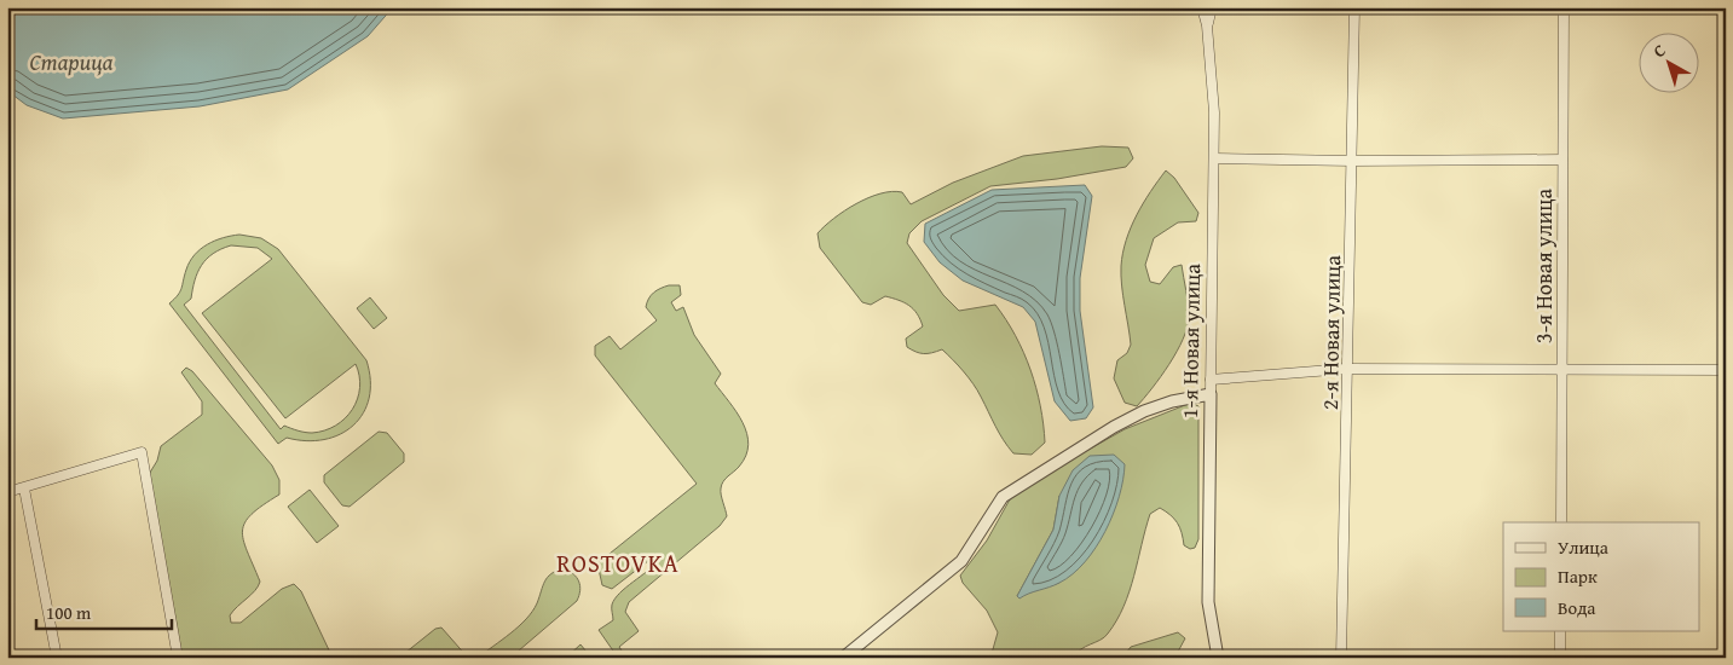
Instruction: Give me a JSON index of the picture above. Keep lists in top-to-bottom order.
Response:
{
  "streets": {
    "street": ["3-я Новая улица", "2-я Новая улица", "1-я Новая улица"]
  },
  "districts": ["ROSTOVKA"],
  "water": ["Старица"],
  "legend": ["Улица", "Парк", "Вода"],
  "scale_bar": "100 m",
  "north": "top left"
}
